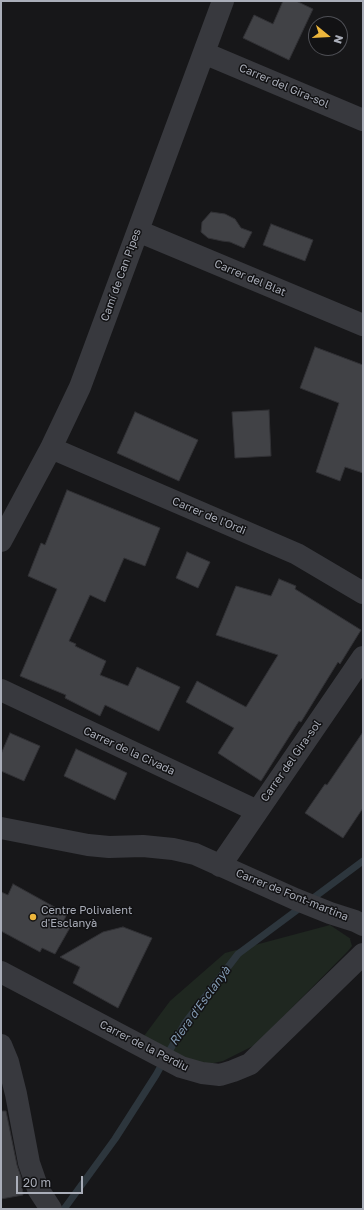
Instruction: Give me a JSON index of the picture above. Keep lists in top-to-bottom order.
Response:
{
  "streets": {
    "street": [
      "Carrer del Gira-sol",
      "Camí de Can Pipes",
      "Carrer del Blat",
      "Carrer de l'Ordi",
      "Carrer de la Civada",
      "Carrer de Font-martina",
      "Carrer de la Perdiu"
    ]
  },
  "crossings": [
    ["Carrer del Gira-sol", "Camí de Can Pipes"],
    ["Carrer del Gira-sol", "Carrer de la Civada"],
    ["Carrer del Gira-sol", "Carrer de Font-martina"],
    ["Camí de Can Pipes", "Carrer del Blat"],
    ["Camí de Can Pipes", "Carrer de l'Ordi"]
  ],
  "water": ["Riera d'Esclanyà"],
  "places": ["Centre Polivalent d'Esclanyà"],
  "scale_bar": "20 m",
  "north": "right"
}
